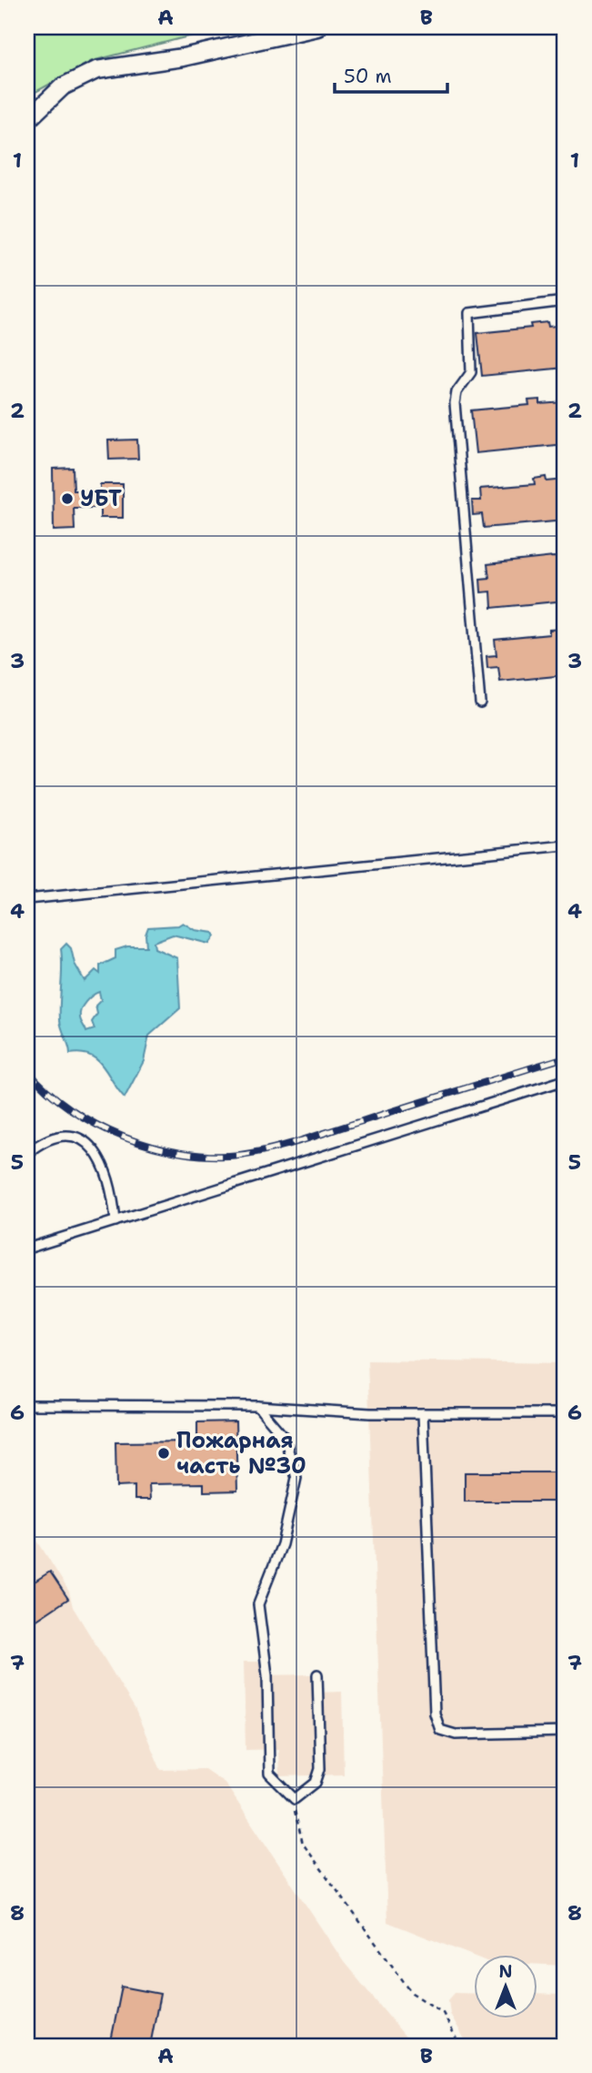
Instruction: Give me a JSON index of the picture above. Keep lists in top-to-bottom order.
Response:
{
  "places": ["УБТ", "Пожарная часть №30"],
  "scale_bar": "50 m",
  "north": "top",
  "grid": {
    "columns": ["A", "B"],
    "rows": [
      "1",
      "2",
      "3",
      "4",
      "5",
      "6",
      "7",
      "8"
    ]
  }
}
